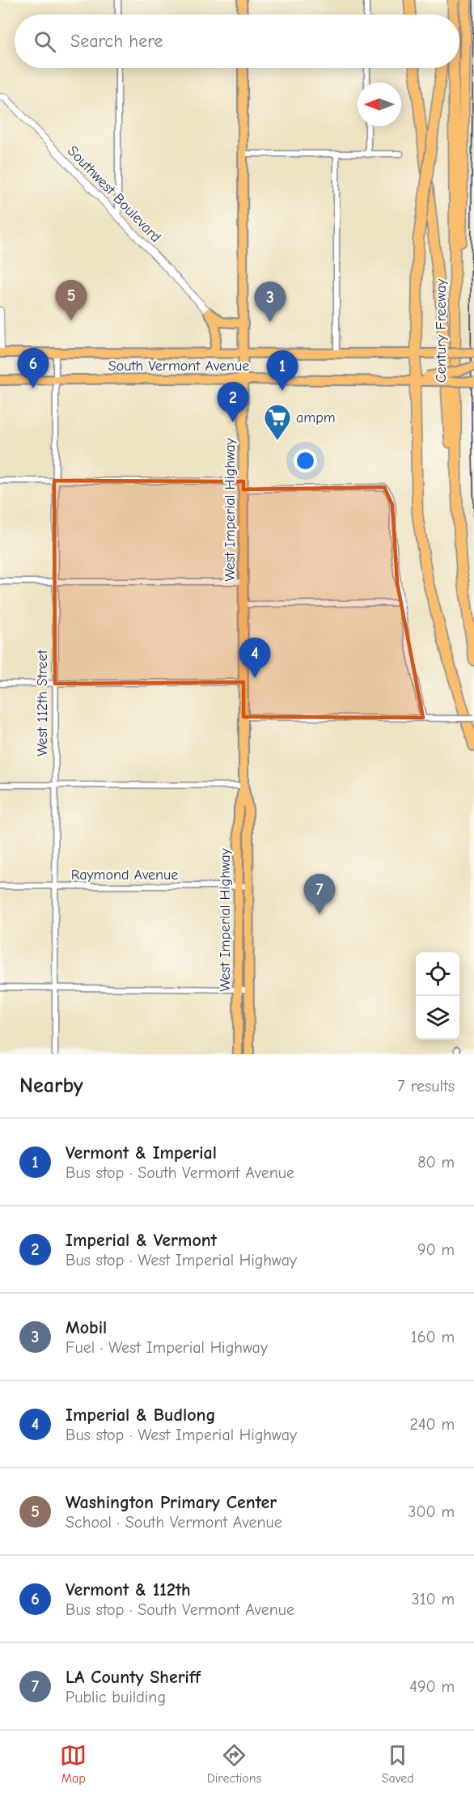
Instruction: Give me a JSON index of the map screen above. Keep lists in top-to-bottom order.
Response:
{
  "streets": {
    "highway": ["Century Freeway"],
    "main road": ["South Vermont Avenue", "West Imperial Highway"],
    "street": ["Southwest Boulevard", "West 112th Street", "Raymond Avenue"]
  },
  "crossings": [
    ["South Vermont Avenue", "West Imperial Highway"],
    ["South Vermont Avenue", "West 112th Street"],
    ["West Imperial Highway", "Raymond Avenue"],
    ["West 112th Street", "Raymond Avenue"]
  ],
  "places": {
    "supermarket": ["ampm"]
  },
  "north": "left",
  "page": {
    "search": "Search here",
    "pins": [
      "5",
      "3",
      "6",
      "1",
      "2",
      "4",
      "7"
    ],
    "heading": ["Nearby", "7 results"],
    "list": [
      {
        "mark": "1",
        "name": "Vermont & Imperial",
        "note": "Bus stop · South Vermont Avenue",
        "value": "80 m"
      },
      {
        "mark": "2",
        "name": "Imperial & Vermont",
        "note": "Bus stop · West Imperial Highway",
        "value": "90 m"
      },
      {
        "mark": "3",
        "name": "Mobil",
        "note": "Fuel · West Imperial Highway",
        "value": "160 m"
      },
      {
        "mark": "4",
        "name": "Imperial & Budlong",
        "note": "Bus stop · West Imperial Highway",
        "value": "240 m"
      },
      {
        "mark": "5",
        "name": "Washington Primary Center",
        "note": "School · South Vermont Avenue",
        "value": "300 m"
      },
      {
        "mark": "6",
        "name": "Vermont & 112th",
        "note": "Bus stop · South Vermont Avenue",
        "value": "310 m"
      },
      {
        "mark": "7",
        "name": "LA County Sheriff",
        "note": "Public building",
        "value": "490 m"
      }
    ],
    "nav": ["Map", "Directions", "Saved"]
  }
}
